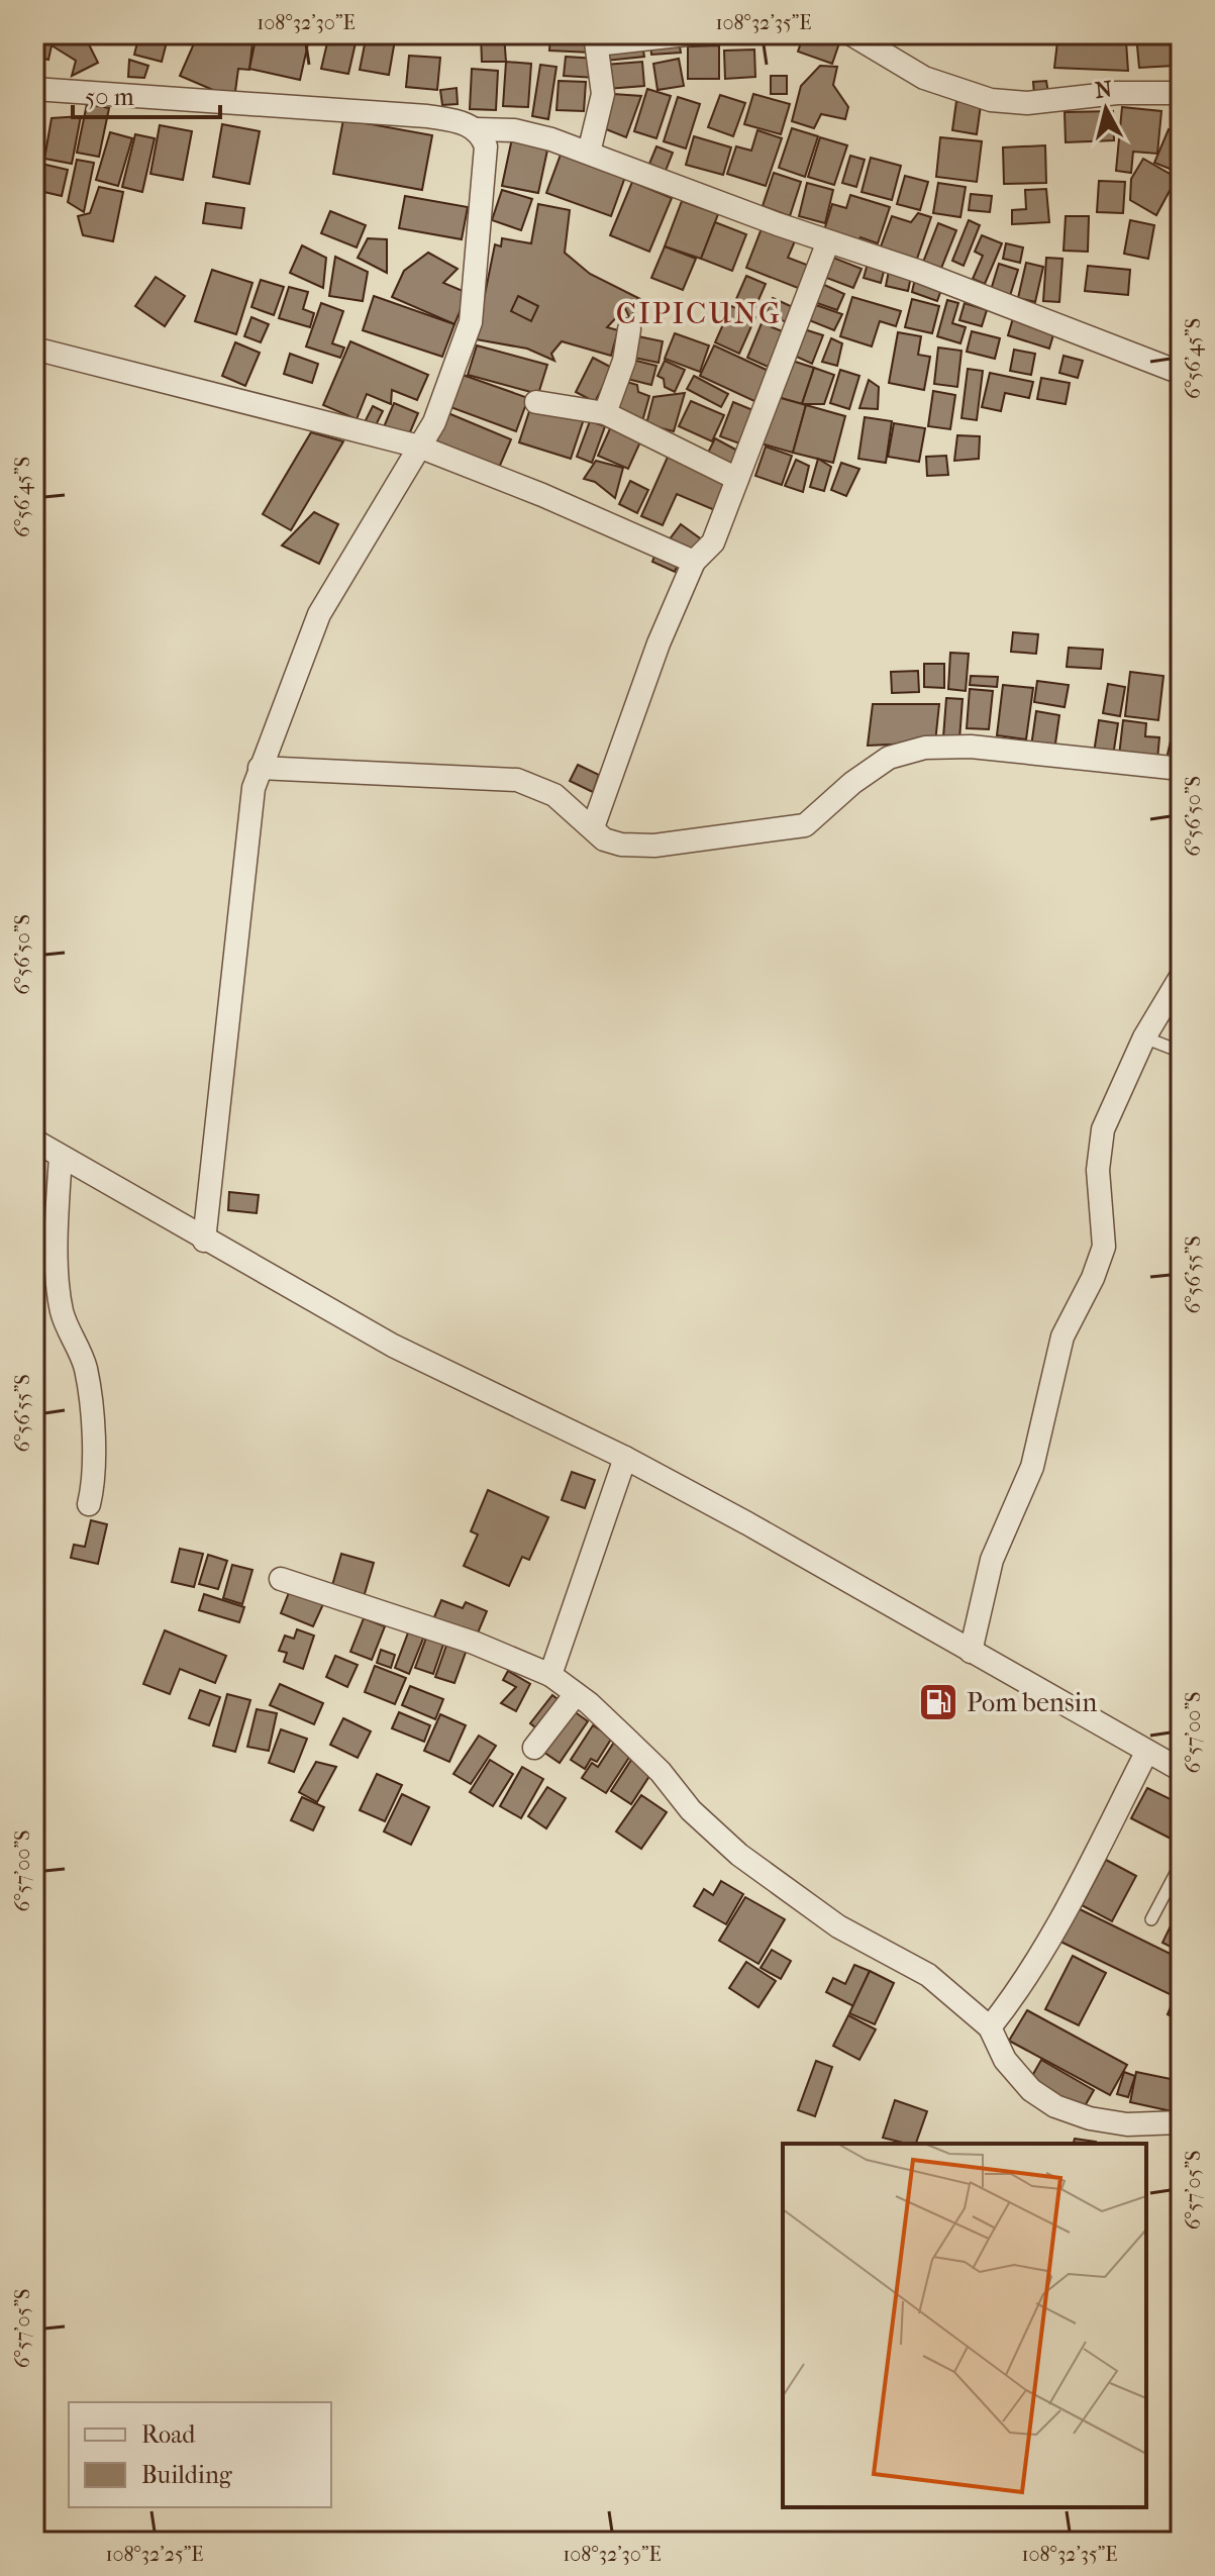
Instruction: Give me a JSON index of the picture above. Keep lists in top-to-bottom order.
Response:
{
  "districts": ["CIPICUNG"],
  "places": {
    "fuel station": ["Pom bensin"]
  },
  "legend": ["Road", "Building"],
  "scale_bar": "50 m",
  "north": "top",
  "coordinates": [
    "108°32'30\"E",
    "108°32'35\"E",
    "6°56'45\"S",
    "6°56'50\"S",
    "6°56'55\"S",
    "6°57'00\"S",
    "6°57'05\"S",
    "108°32'25\"E"
  ]
}
